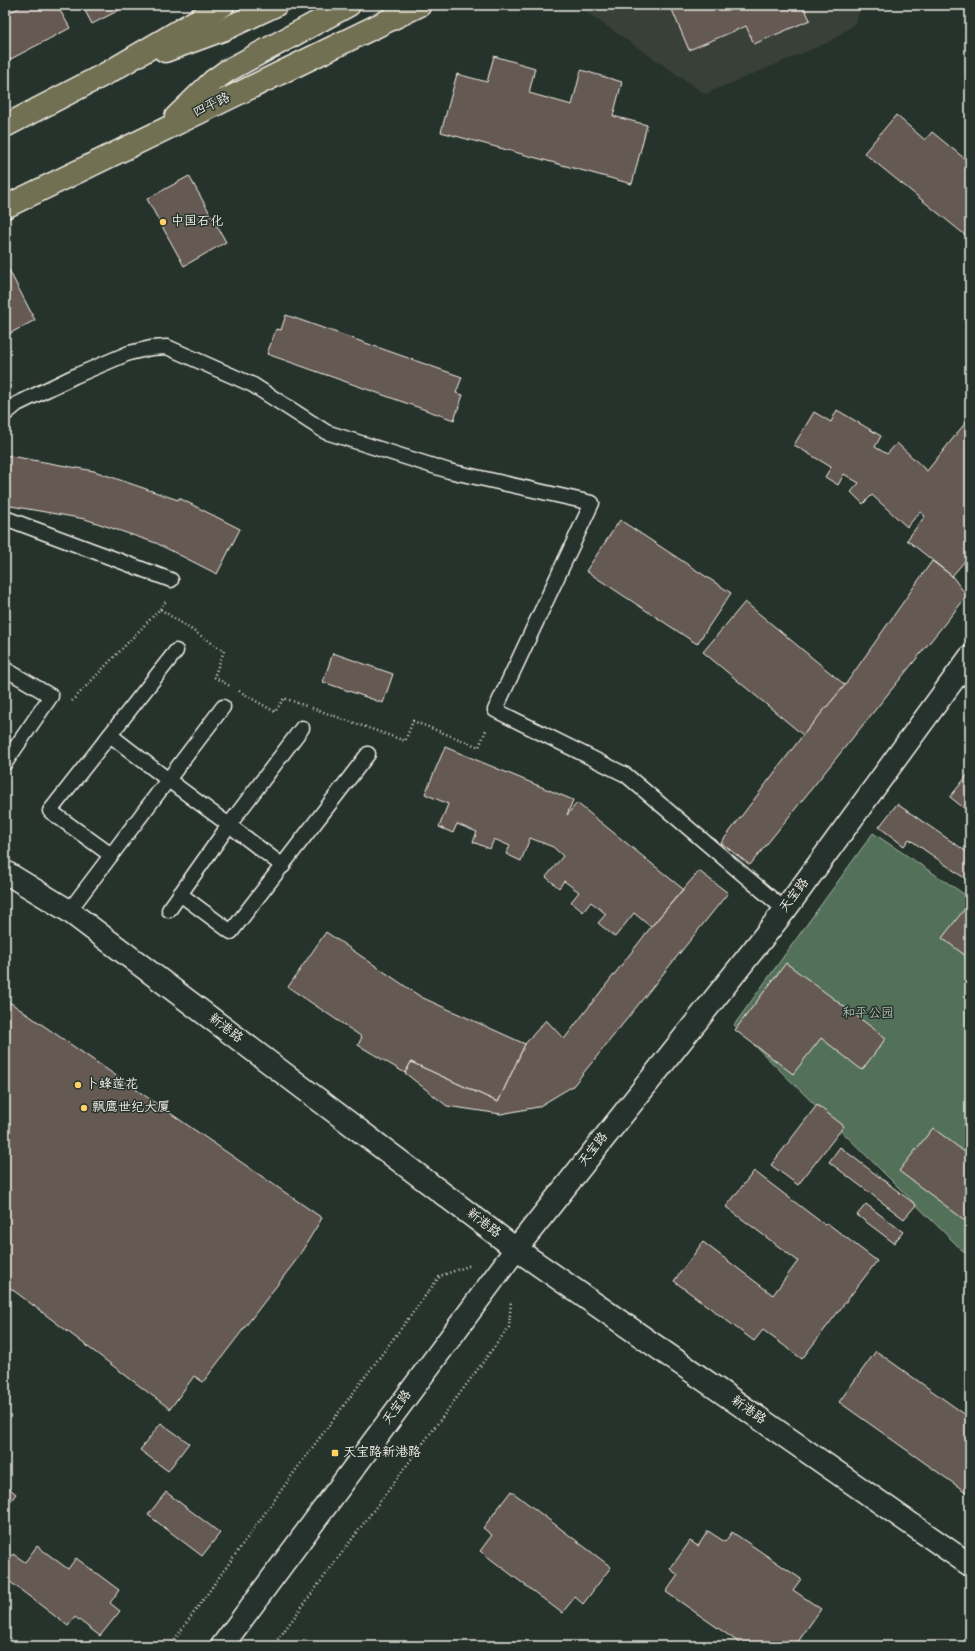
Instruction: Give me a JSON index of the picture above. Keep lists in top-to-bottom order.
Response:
{
  "streets": {
    "main road": ["四平路"],
    "street": ["天宝路", "新港路"]
  },
  "crossings": [
    ["天宝路", "新港路"]
  ],
  "parks": ["和平公园"],
  "places": {
    "other": ["中国石化", "卜蜂莲花", "飘鹰世纪大厦"],
    "transit": ["天宝路新港路"]
  }
}
